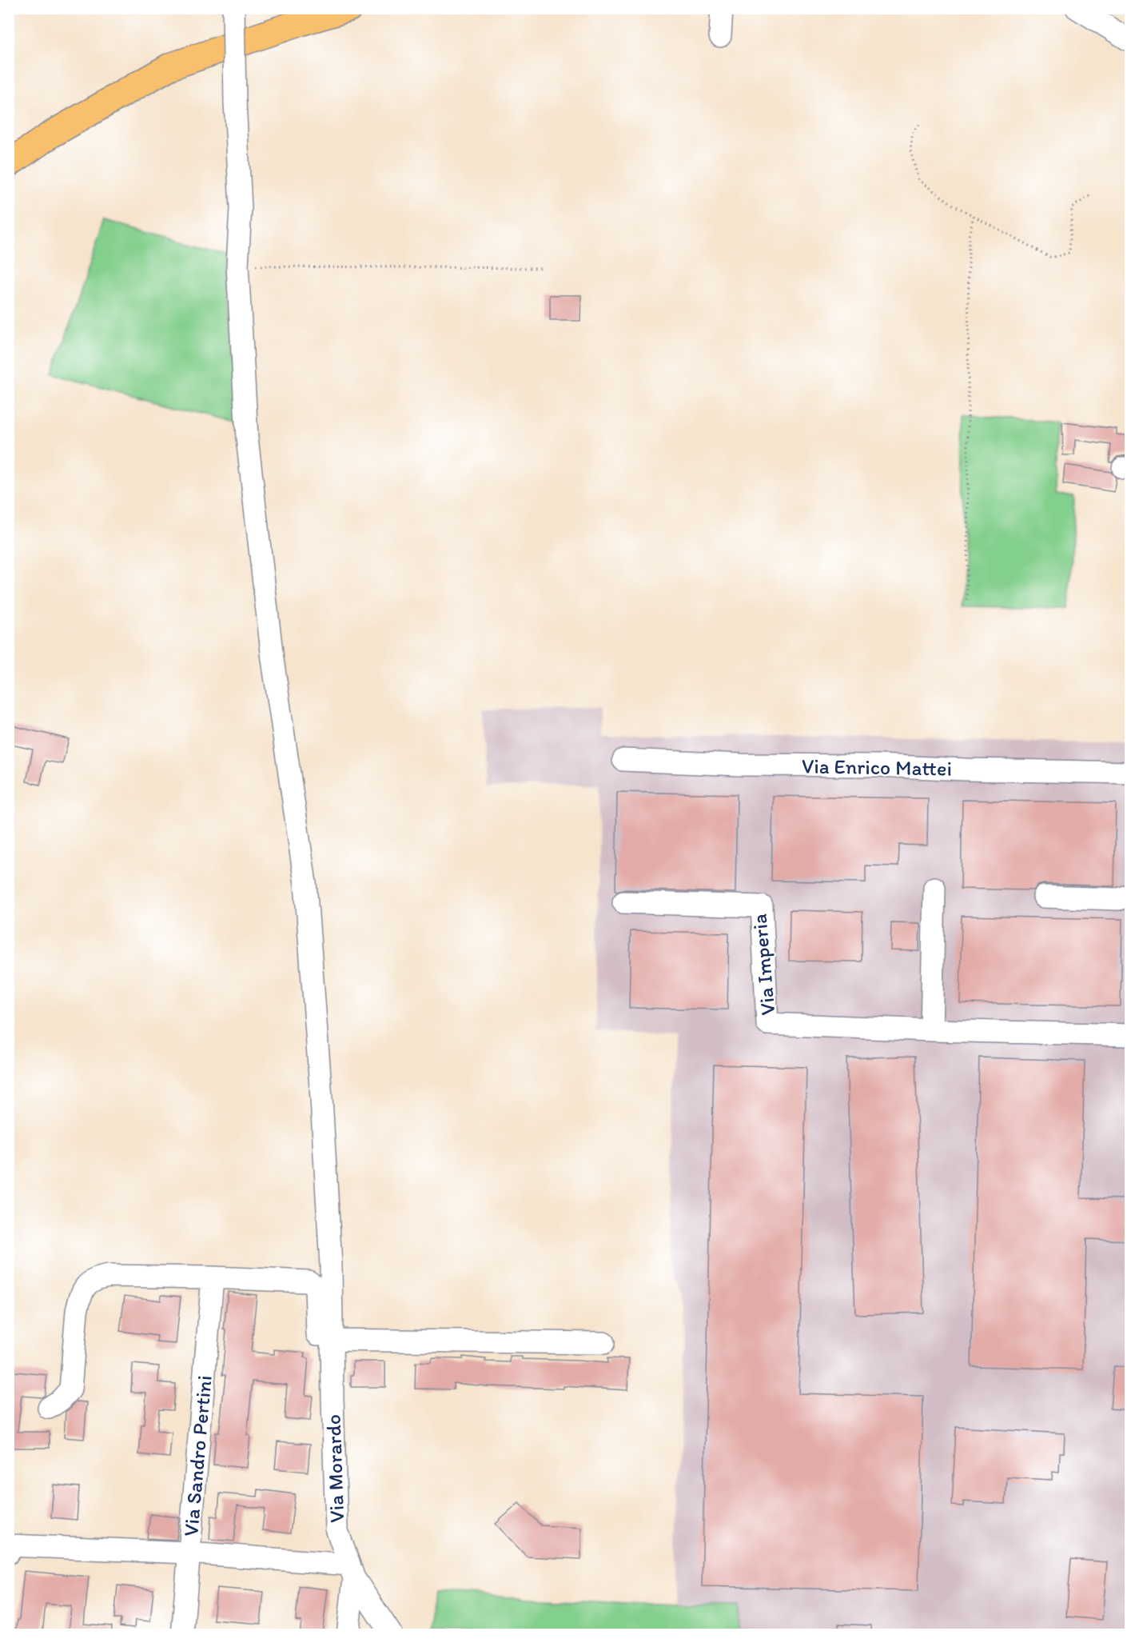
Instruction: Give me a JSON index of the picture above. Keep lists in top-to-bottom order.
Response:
{
  "streets": {
    "street": [
      "Via Enrico Mattei",
      "Via Imperia",
      "Via Sandro Pertini",
      "Via Morardo"
    ]
  }
}
